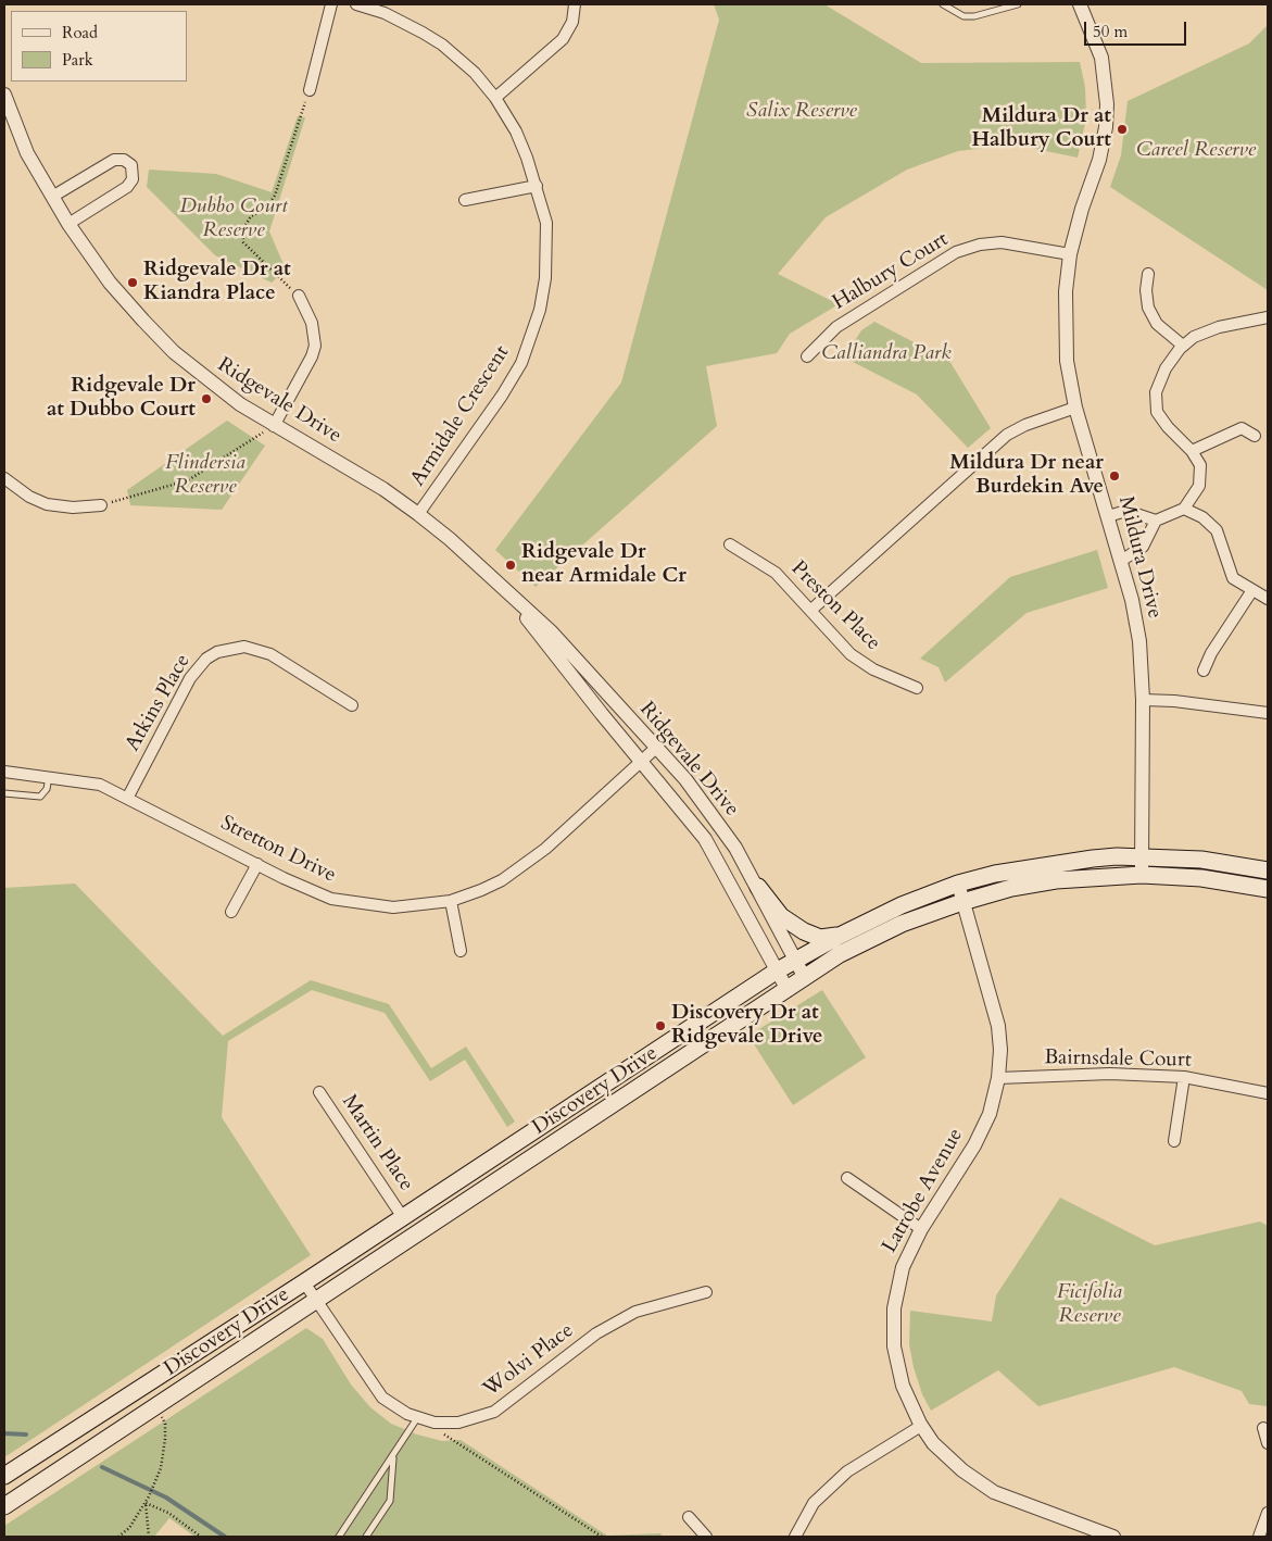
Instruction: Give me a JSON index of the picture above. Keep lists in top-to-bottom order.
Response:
{
  "streets": {
    "main road": ["Discovery Drive"],
    "street": [
      "Halbury Court",
      "Ridgevale Drive",
      "Armidale Crescent",
      "Mildura Drive",
      "Preston Place",
      "Atkins Place",
      "Stretton Drive",
      "Bairnsdale Court",
      "Martin Place",
      "Latrobe Avenue",
      "Wolvi Place"
    ]
  },
  "crossings": [
    ["Halbury Court", "Mildura Drive"],
    ["Ridgevale Drive", "Armidale Crescent"],
    ["Ridgevale Drive", "Stretton Drive"],
    ["Ridgevale Drive", "Discovery Drive"],
    ["Mildura Drive", "Discovery Drive"],
    ["Atkins Place", "Stretton Drive"],
    ["Bairnsdale Court", "Latrobe Avenue"],
    ["Discovery Drive", "Martin Place"],
    ["Discovery Drive", "Latrobe Avenue"],
    ["Discovery Drive", "Wolvi Place"]
  ],
  "parks": [
    "Salix Reserve",
    "Careel Reserve",
    "Dubbo Court Reserve",
    "Calliandra Park",
    "Flindersia Reserve",
    "Ficifolia Reserve"
  ],
  "places": [
    "Mildura Dr at Halbury Court",
    "Ridgevale Dr at Kiandra Place",
    "Ridgevale Dr at Dubbo Court",
    "Mildura Dr near Burdekin Ave",
    "Ridgevale Dr near Armidale Cr",
    "Discovery Dr at Ridgevale Drive"
  ],
  "legend": ["Road", "Park"],
  "scale_bar": "50 m"
}
